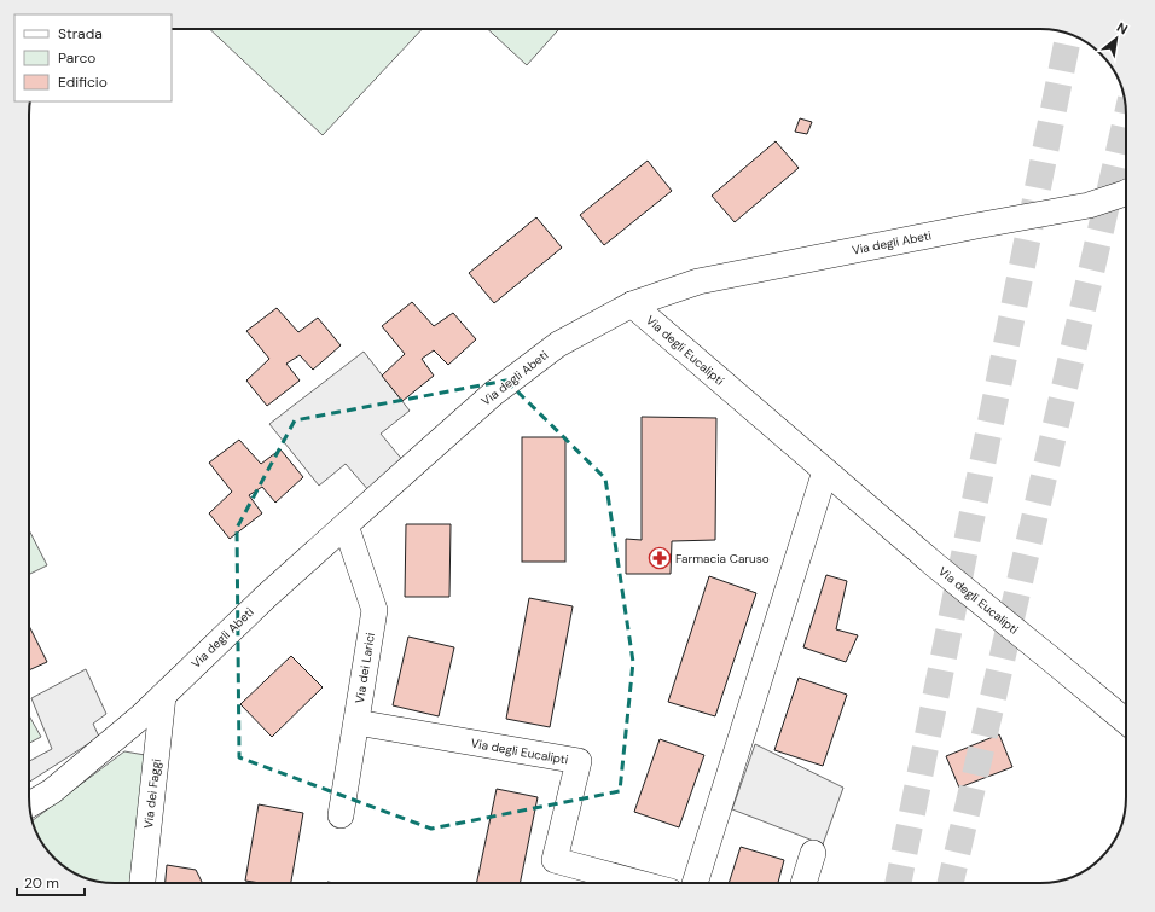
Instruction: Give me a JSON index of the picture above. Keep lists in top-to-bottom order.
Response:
{
  "streets": {
    "street": [
      "Via degli Abeti",
      "Via degli Eucalipti",
      "Via dei Larici",
      "Via dei Faggi"
    ]
  },
  "crossings": [
    ["Via degli Abeti", "Via degli Eucalipti"],
    ["Via degli Abeti", "Via dei Larici"],
    ["Via degli Abeti", "Via dei Faggi"],
    ["Via degli Eucalipti", "Via dei Larici"]
  ],
  "places": {
    "pharmacy": ["Farmacia Caruso"]
  },
  "legend": ["Strada", "Parco", "Edificio"],
  "scale_bar": "20 m",
  "north": "top right"
}
